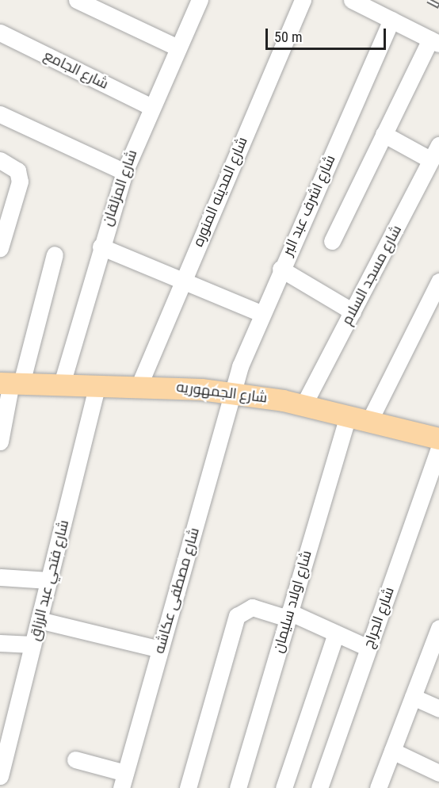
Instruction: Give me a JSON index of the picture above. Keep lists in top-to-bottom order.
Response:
{
  "streets": {
    "main road": ["شارع الجمهوريه"],
    "street": [
      "شارع الجامع",
      "شارع المزلقان",
      "شارع المدينه المنوره",
      "شارع اشرف عبد البر",
      "شارع مسجد السلام",
      "شارع فتحي عبد الرزاق",
      "شارع مصطفى عكاشه",
      "شارع اولاد سليمان",
      "شارع الجراج"
    ]
  },
  "crossings": [
    ["شارع الجامع", "شارع المزلقان"],
    ["شارع المزلقان", "شارع الجمهوريه"],
    ["شارع المدينه المنوره", "شارع الجمهوريه"],
    ["شارع اشرف عبد البر", "شارع الجمهوريه"],
    ["شارع اشرف عبد البر", "شارع مصطفى عكاشه"],
    ["شارع مسجد السلام", "شارع الجمهوريه"],
    ["شارع الجمهوريه", "شارع فتحي عبد الرزاق"],
    ["شارع الجمهوريه", "شارع مصطفى عكاشه"],
    ["شارع الجمهوريه", "شارع اولاد سليمان"]
  ],
  "scale_bar": "50 m"
}
